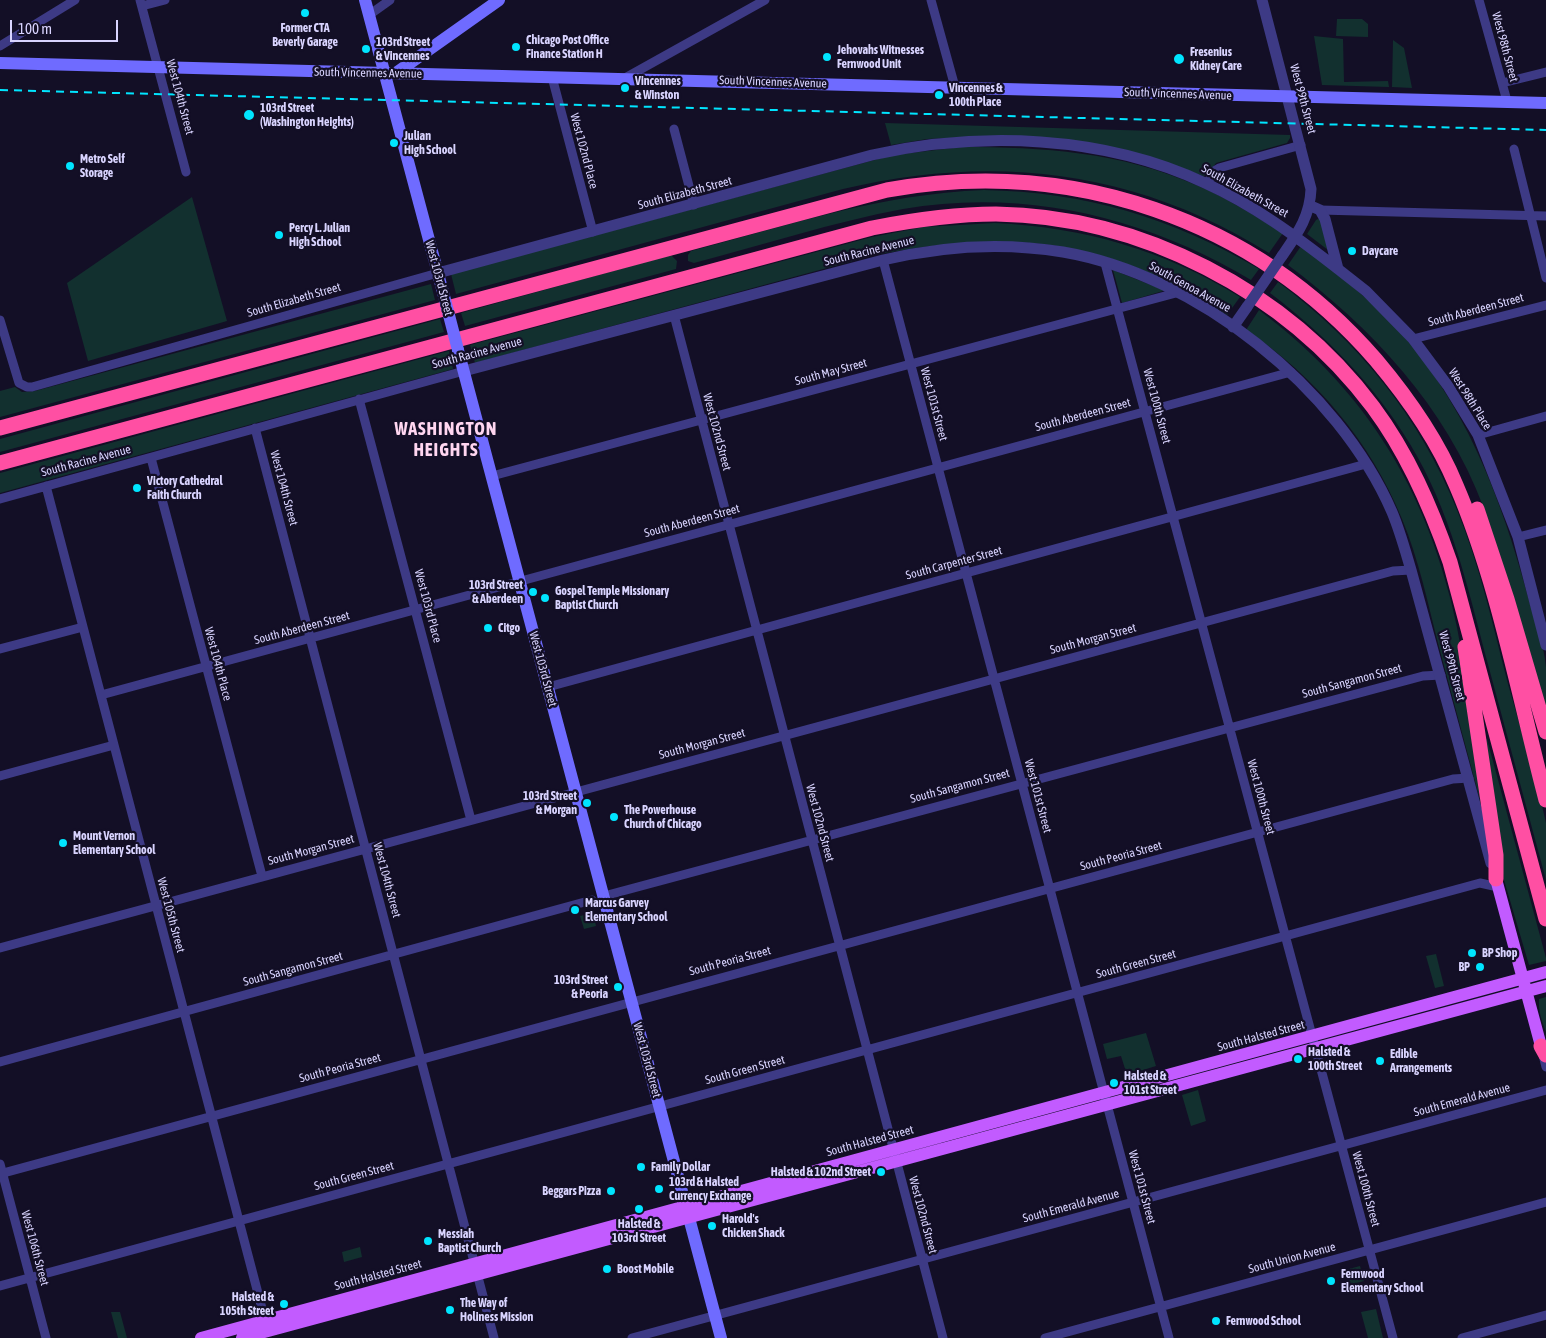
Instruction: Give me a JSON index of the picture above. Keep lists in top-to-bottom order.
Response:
{
  "streets": {
    "main road": [
      "South Vincennes Avenue",
      "West 99th Street",
      "West 103rd Street",
      "South Halsted Street"
    ],
    "street": [
      "West 98th Street",
      "West 104th Street",
      "West 102nd Place",
      "South Elizabeth Street",
      "South Racine Avenue",
      "South Genoa Avenue",
      "South Aberdeen Street",
      "South May Street",
      "West 98th Place",
      "West 101st Street",
      "West 100th Street",
      "West 102nd Street",
      "South Carpenter Street",
      "West 103rd Place",
      "South Morgan Street",
      "West 104th Place",
      "South Sangamon Street",
      "South Peoria Street",
      "West 105th Street",
      "South Green Street",
      "South Emerald Avenue",
      "West 106th Street",
      "South Union Avenue"
    ]
  },
  "crossings": [
    ["West 98th Street", "South Vincennes Avenue"],
    ["South Vincennes Avenue", "West 104th Street"],
    ["South Vincennes Avenue", "West 99th Street"],
    ["South Vincennes Avenue", "West 102nd Place"],
    ["South Vincennes Avenue", "West 103rd Street"],
    ["West 104th Street", "South Racine Avenue"],
    ["West 104th Street", "South Aberdeen Street"],
    ["West 104th Street", "South Morgan Street"],
    ["West 104th Street", "South Sangamon Street"],
    ["West 104th Street", "South Peoria Street"],
    ["West 104th Street", "South Green Street"],
    ["West 104th Street", "South Halsted Street"],
    ["West 99th Street", "South Genoa Avenue"],
    ["West 99th Street", "South Aberdeen Street"],
    ["West 99th Street", "South Carpenter Street"],
    ["West 99th Street", "South Morgan Street"],
    ["West 99th Street", "South Sangamon Street"],
    ["West 99th Street", "South Peoria Street"],
    ["West 99th Street", "South Green Street"],
    ["West 99th Street", "South Halsted Street"],
    ["West 102nd Place", "South Elizabeth Street"],
    ["South Elizabeth Street", "West 103rd Street"],
    ["South Elizabeth Street", "South Genoa Avenue"],
    ["South Elizabeth Street", "West 98th Place"],
    ["South Racine Avenue", "West 103rd Street"],
    ["South Racine Avenue", "South Genoa Avenue"],
    ["South Racine Avenue", "West 101st Street"],
    ["South Racine Avenue", "West 102nd Street"],
    ["South Racine Avenue", "West 103rd Place"],
    ["South Racine Avenue", "West 104th Place"],
    ["South Racine Avenue", "West 105th Street"],
    ["West 103rd Street", "South Aberdeen Street"],
    ["West 103rd Street", "South May Street"],
    ["West 103rd Street", "South Carpenter Street"],
    ["West 103rd Street", "South Morgan Street"],
    ["West 103rd Street", "South Sangamon Street"],
    ["West 103rd Street", "South Peoria Street"],
    ["West 103rd Street", "South Green Street"],
    ["West 103rd Street", "South Halsted Street"],
    ["West 103rd Street", "South Emerald Avenue"],
    ["South Genoa Avenue", "South May Street"],
    ["South Genoa Avenue", "West 100th Street"],
    ["South Aberdeen Street", "West 98th Place"],
    ["South Aberdeen Street", "West 101st Street"],
    ["South Aberdeen Street", "West 100th Street"],
    ["South Aberdeen Street", "West 102nd Street"],
    ["South Aberdeen Street", "West 103rd Place"],
    ["South Aberdeen Street", "West 104th Place"],
    ["South Aberdeen Street", "West 105th Street"],
    ["South May Street", "West 101st Street"],
    ["South May Street", "West 100th Street"],
    ["South May Street", "West 102nd Street"],
    ["West 101st Street", "South Carpenter Street"],
    ["West 101st Street", "South Morgan Street"],
    ["West 101st Street", "South Sangamon Street"],
    ["West 101st Street", "South Peoria Street"],
    ["West 101st Street", "South Green Street"],
    ["West 101st Street", "South Halsted Street"],
    ["West 101st Street", "South Emerald Avenue"],
    ["West 101st Street", "South Union Avenue"],
    ["West 100th Street", "South Carpenter Street"],
    ["West 100th Street", "South Morgan Street"],
    ["West 100th Street", "South Sangamon Street"],
    ["West 100th Street", "South Peoria Street"],
    ["West 100th Street", "South Green Street"],
    ["West 100th Street", "South Halsted Street"],
    ["West 100th Street", "South Emerald Avenue"],
    ["West 100th Street", "South Union Avenue"],
    ["West 102nd Street", "South Carpenter Street"],
    ["West 102nd Street", "South Morgan Street"],
    ["West 102nd Street", "South Sangamon Street"],
    ["West 102nd Street", "South Peoria Street"],
    ["West 102nd Street", "South Green Street"],
    ["West 102nd Street", "South Halsted Street"],
    ["West 102nd Street", "South Emerald Avenue"],
    ["West 103rd Place", "South Morgan Street"],
    ["South Morgan Street", "West 104th Place"],
    ["South Morgan Street", "West 105th Street"],
    ["South Sangamon Street", "West 105th Street"],
    ["South Peoria Street", "West 105th Street"],
    ["South Peoria Street", "West 106th Street"],
    ["West 105th Street", "South Green Street"],
    ["West 105th Street", "South Halsted Street"],
    ["South Green Street", "West 106th Street"]
  ],
  "districts": ["WASHINGTON HEIGHTS"],
  "places": [
    "Former CTA Beverly Garage",
    "Chicago Post Office Finance Station H",
    "103rd Street & Vincennes",
    "Jehovahs Witnesses Fernwood Unit",
    "Fresenius Kidney Care",
    "Vincennes & Winston",
    "Vincennes & 100th Place",
    "103rd Street (Washington Heights)",
    "Julian High School",
    "Metro Self Storage",
    "Percy L. Julian High School",
    "Daycare",
    "Victory Cathedral Faith Church",
    "103rd Street & Aberdeen",
    "Gospel Temple Missionary Baptist Church",
    "Citgo",
    "103rd Street & Morgan",
    "The Powerhouse Church of Chicago",
    "Mount Vernon Elementary School",
    "Marcus Garvey Elementary School",
    "BP Shop",
    "BP",
    "103rd Street & Peoria",
    "Halsted & 100th Street",
    "Edible Arrangements",
    "Halsted & 101st Street",
    "Family Dollar",
    "Halsted & 102nd Street",
    "103rd & Halsted Currency Exchange",
    "Beggars Pizza",
    "Halsted & 103rd Street",
    "Harold's Chicken Shack",
    "Messiah Baptist Church",
    "Boost Mobile",
    "Fernwood Elementary School",
    "Halsted & 105th Street",
    "The Way of Holiness Mission",
    "Fernwood School"
  ],
  "scale_bar": "100 m"
}
